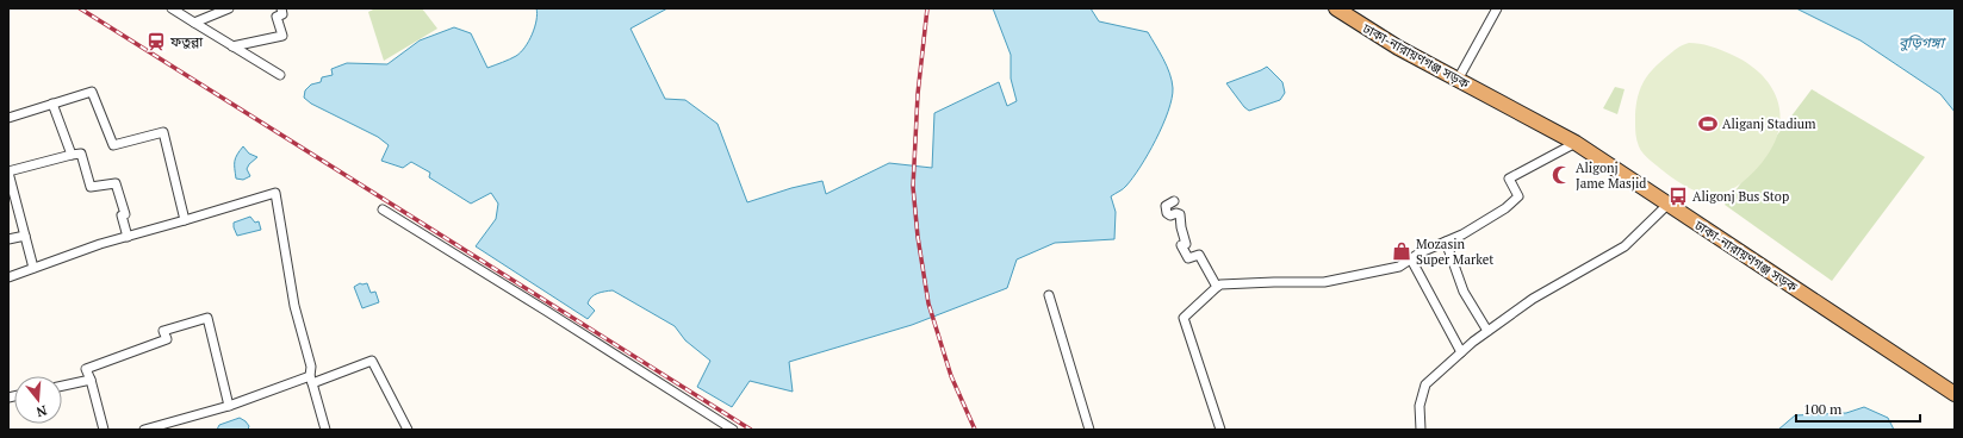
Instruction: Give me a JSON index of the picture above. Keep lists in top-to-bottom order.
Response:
{
  "streets": {
    "highway": ["ঢাকা-নারায়ণগঞ্জ সড়ক"]
  },
  "water": ["বুড়িগঙ্গা"],
  "places": {
    "station": ["ফতুল্লা"],
    "sports": ["Aliganj Stadium"],
    "mosque": ["Aligonj Jame Masjid"],
    "bus stop": ["Aligonj Bus Stop"],
    "shop": ["Mozasin Super Market"]
  },
  "scale_bar": "100 m",
  "north": "bottom"
}
